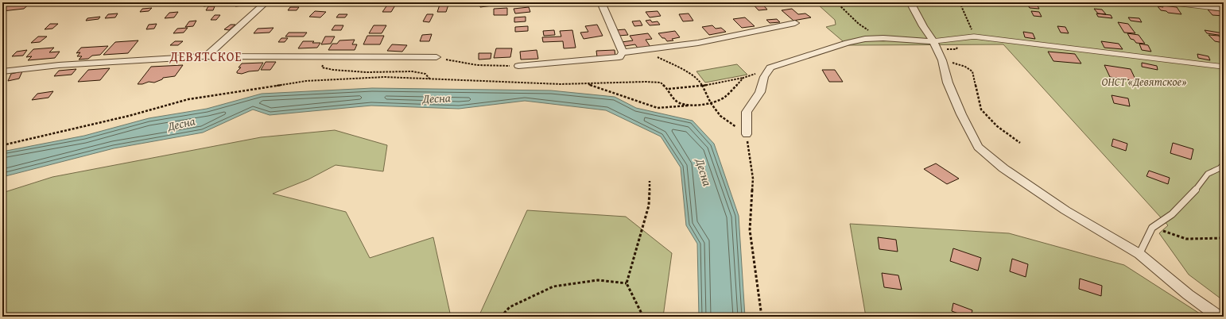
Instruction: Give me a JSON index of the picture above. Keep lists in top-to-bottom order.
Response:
{
  "districts": ["ДЕВЯТСКОЕ"],
  "water": ["Десна"],
  "parks": ["ОНСТ «Девятское»"]
}
